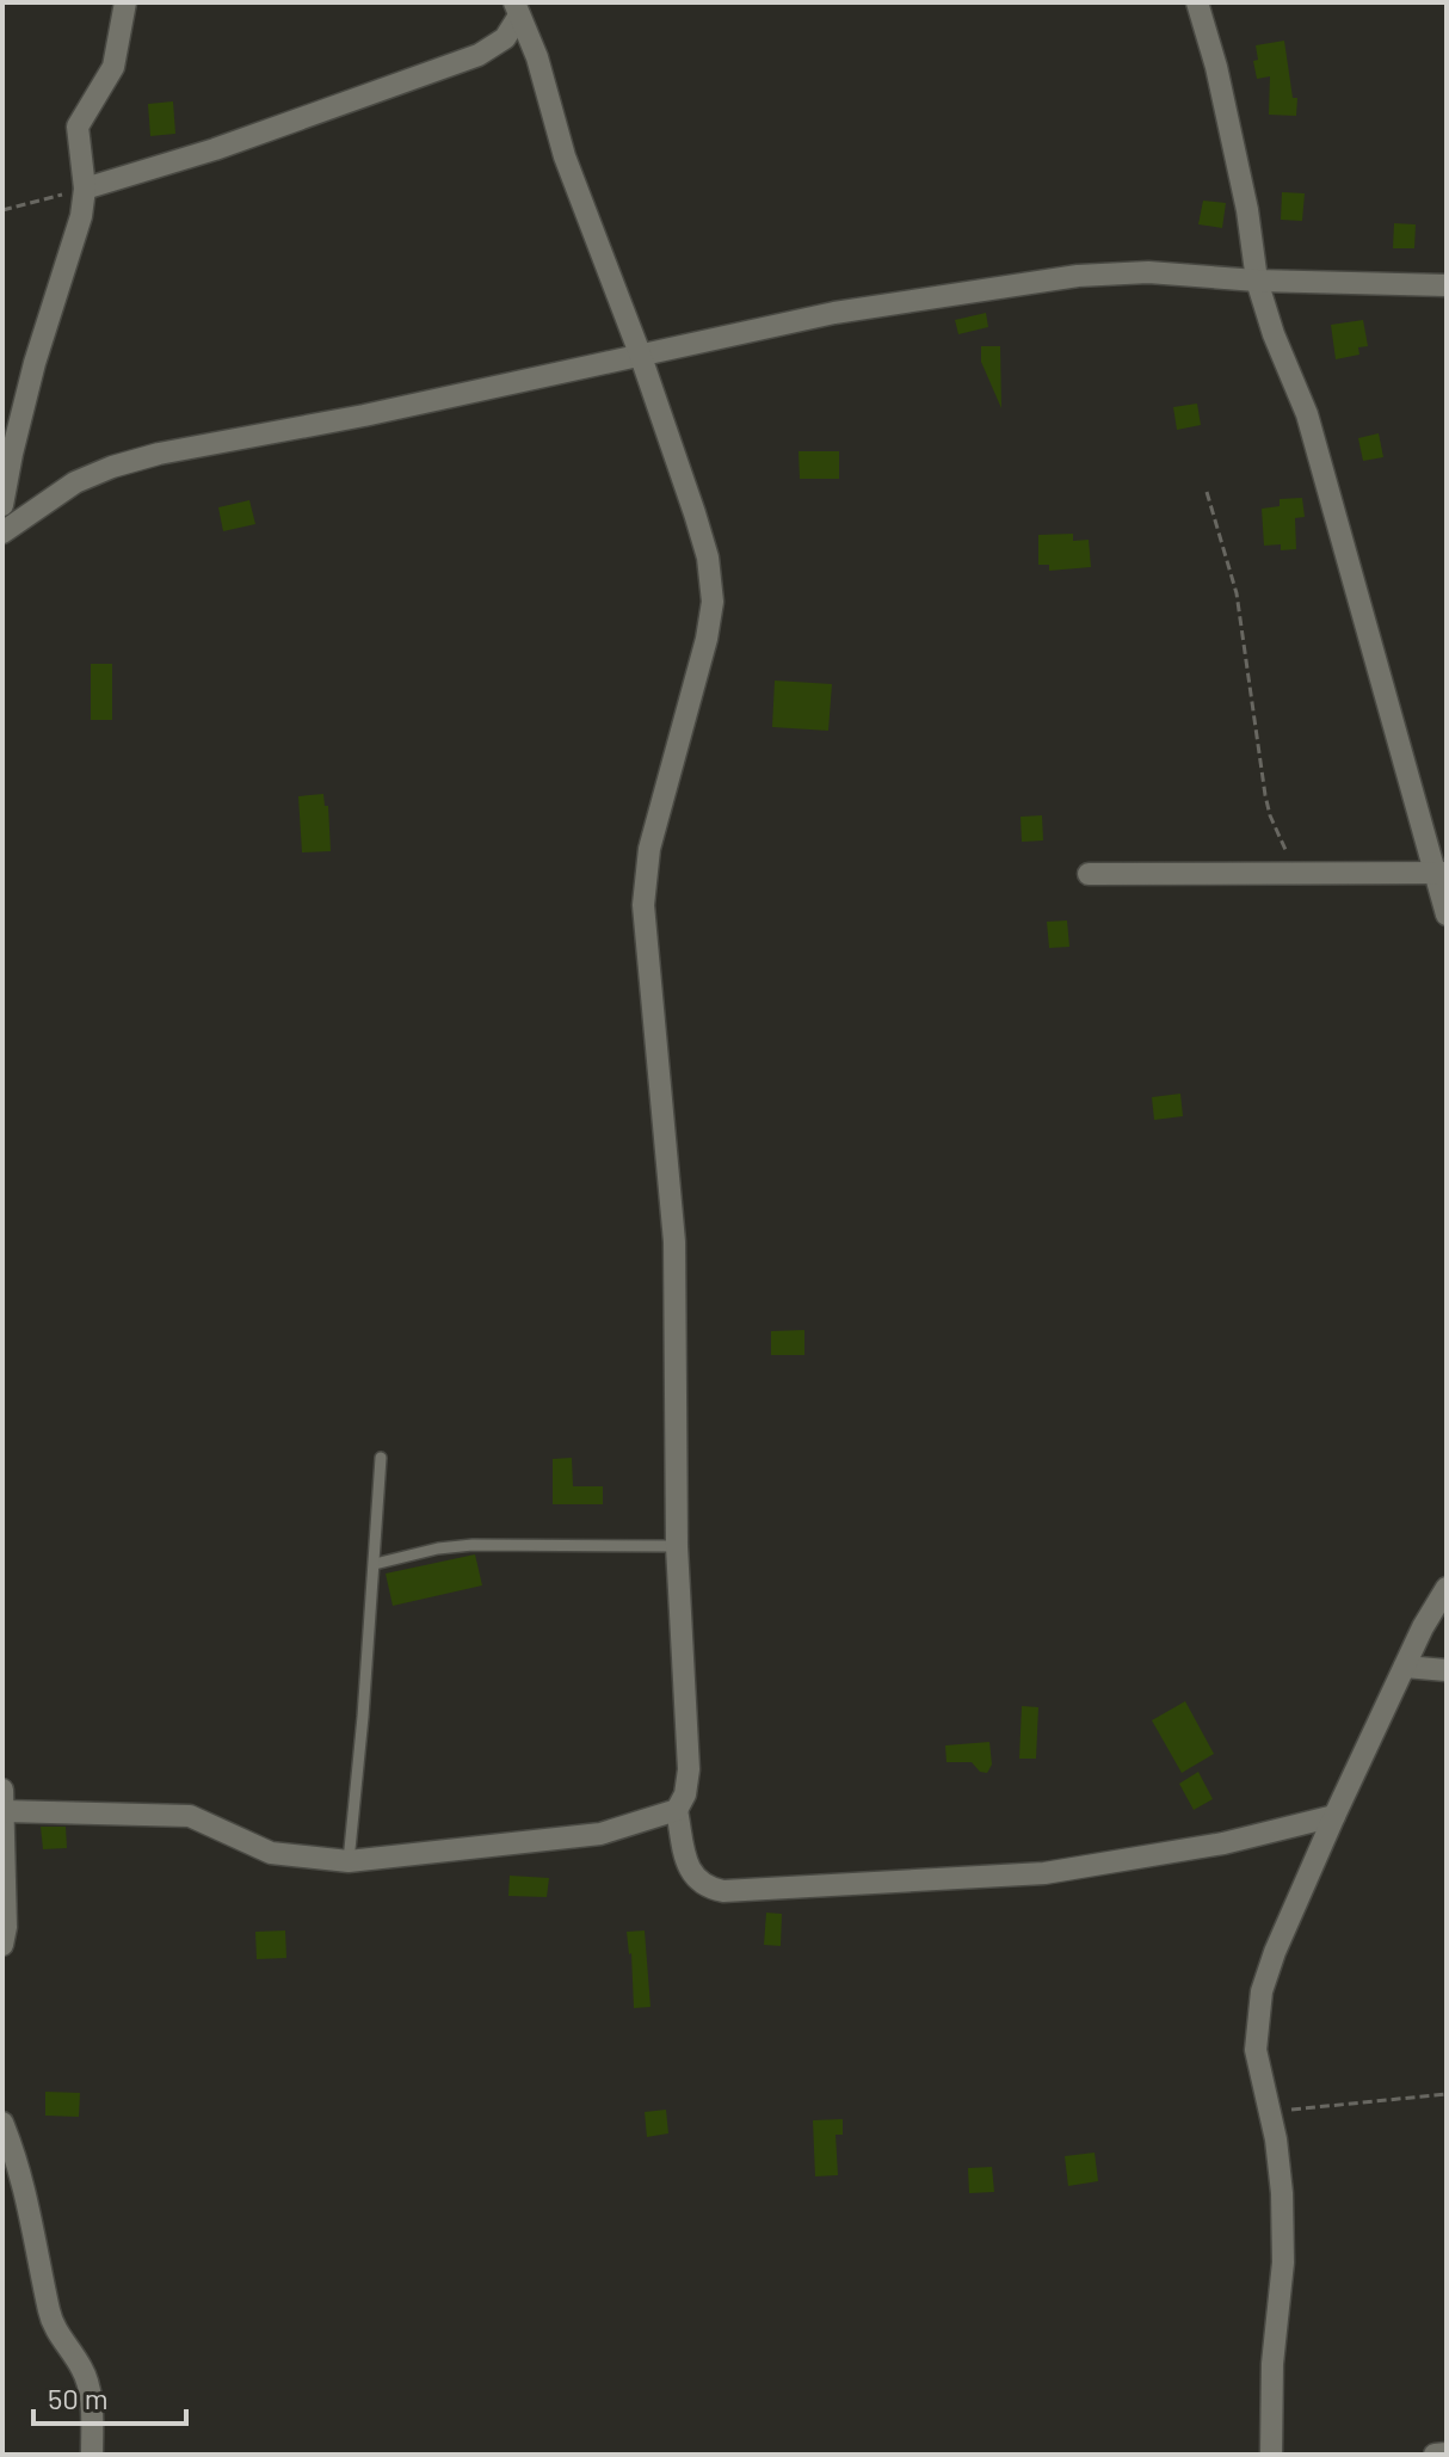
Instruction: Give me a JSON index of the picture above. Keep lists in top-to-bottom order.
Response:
{
  "scale_bar": "50 m"
}
